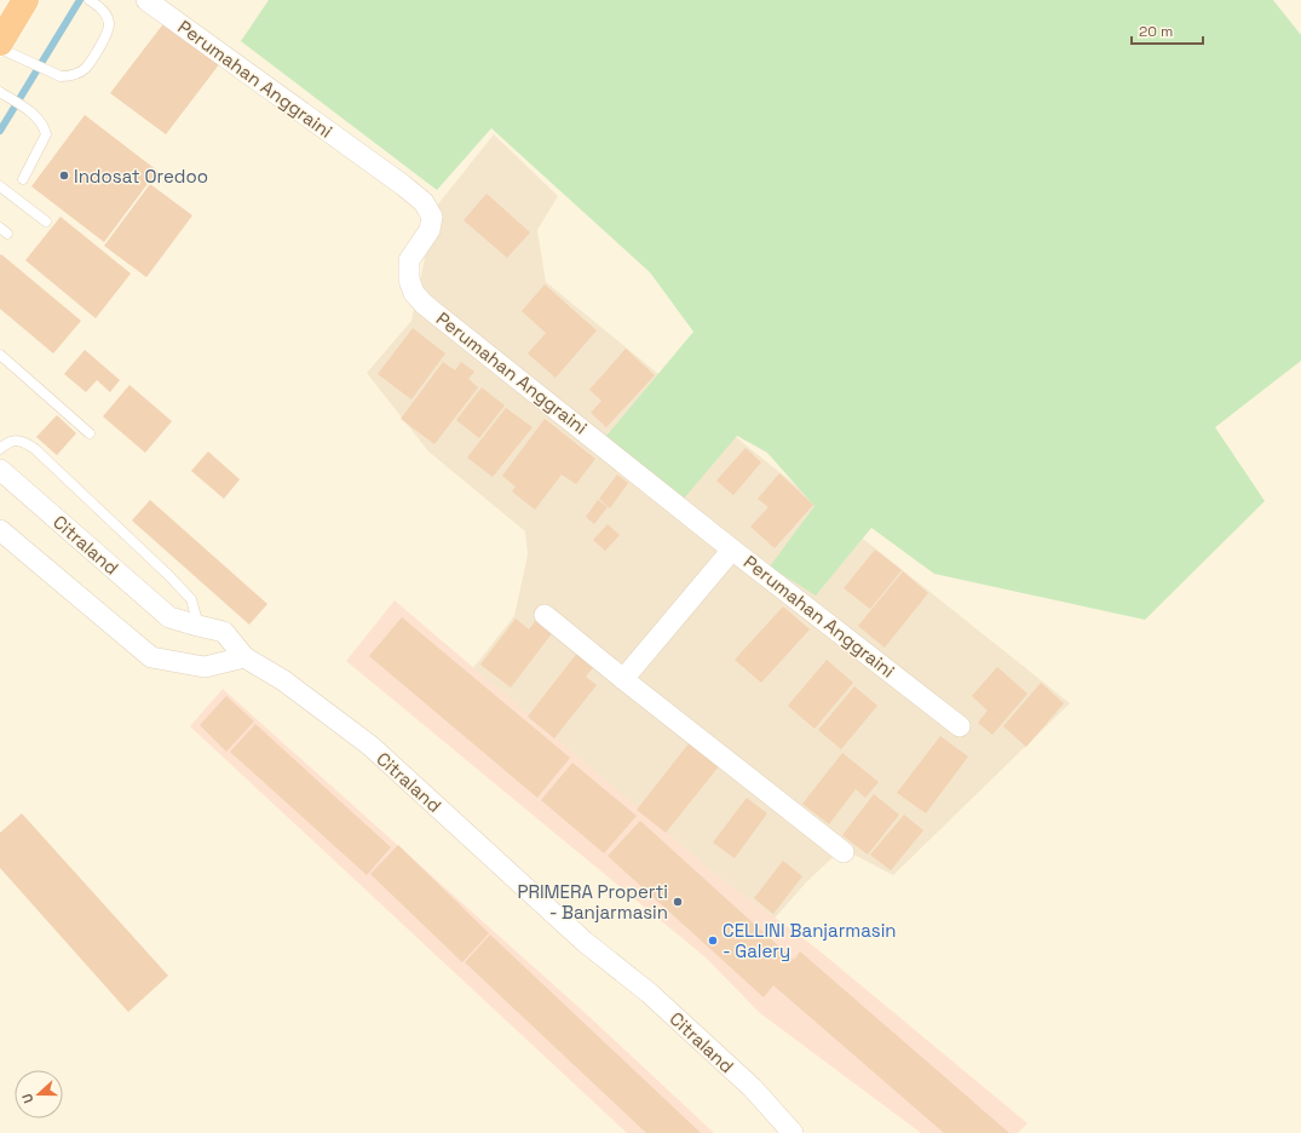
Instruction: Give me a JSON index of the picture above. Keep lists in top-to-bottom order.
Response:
{
  "streets": {
    "street": ["Perumahan Anggraini", "Citraland"]
  },
  "places": ["Indosat Oredoo", "PRIMERA Properti - Banjarmasin", "CELLINI Banjarmasin - Galery"],
  "scale_bar": "20 m",
  "north": "left"
}
